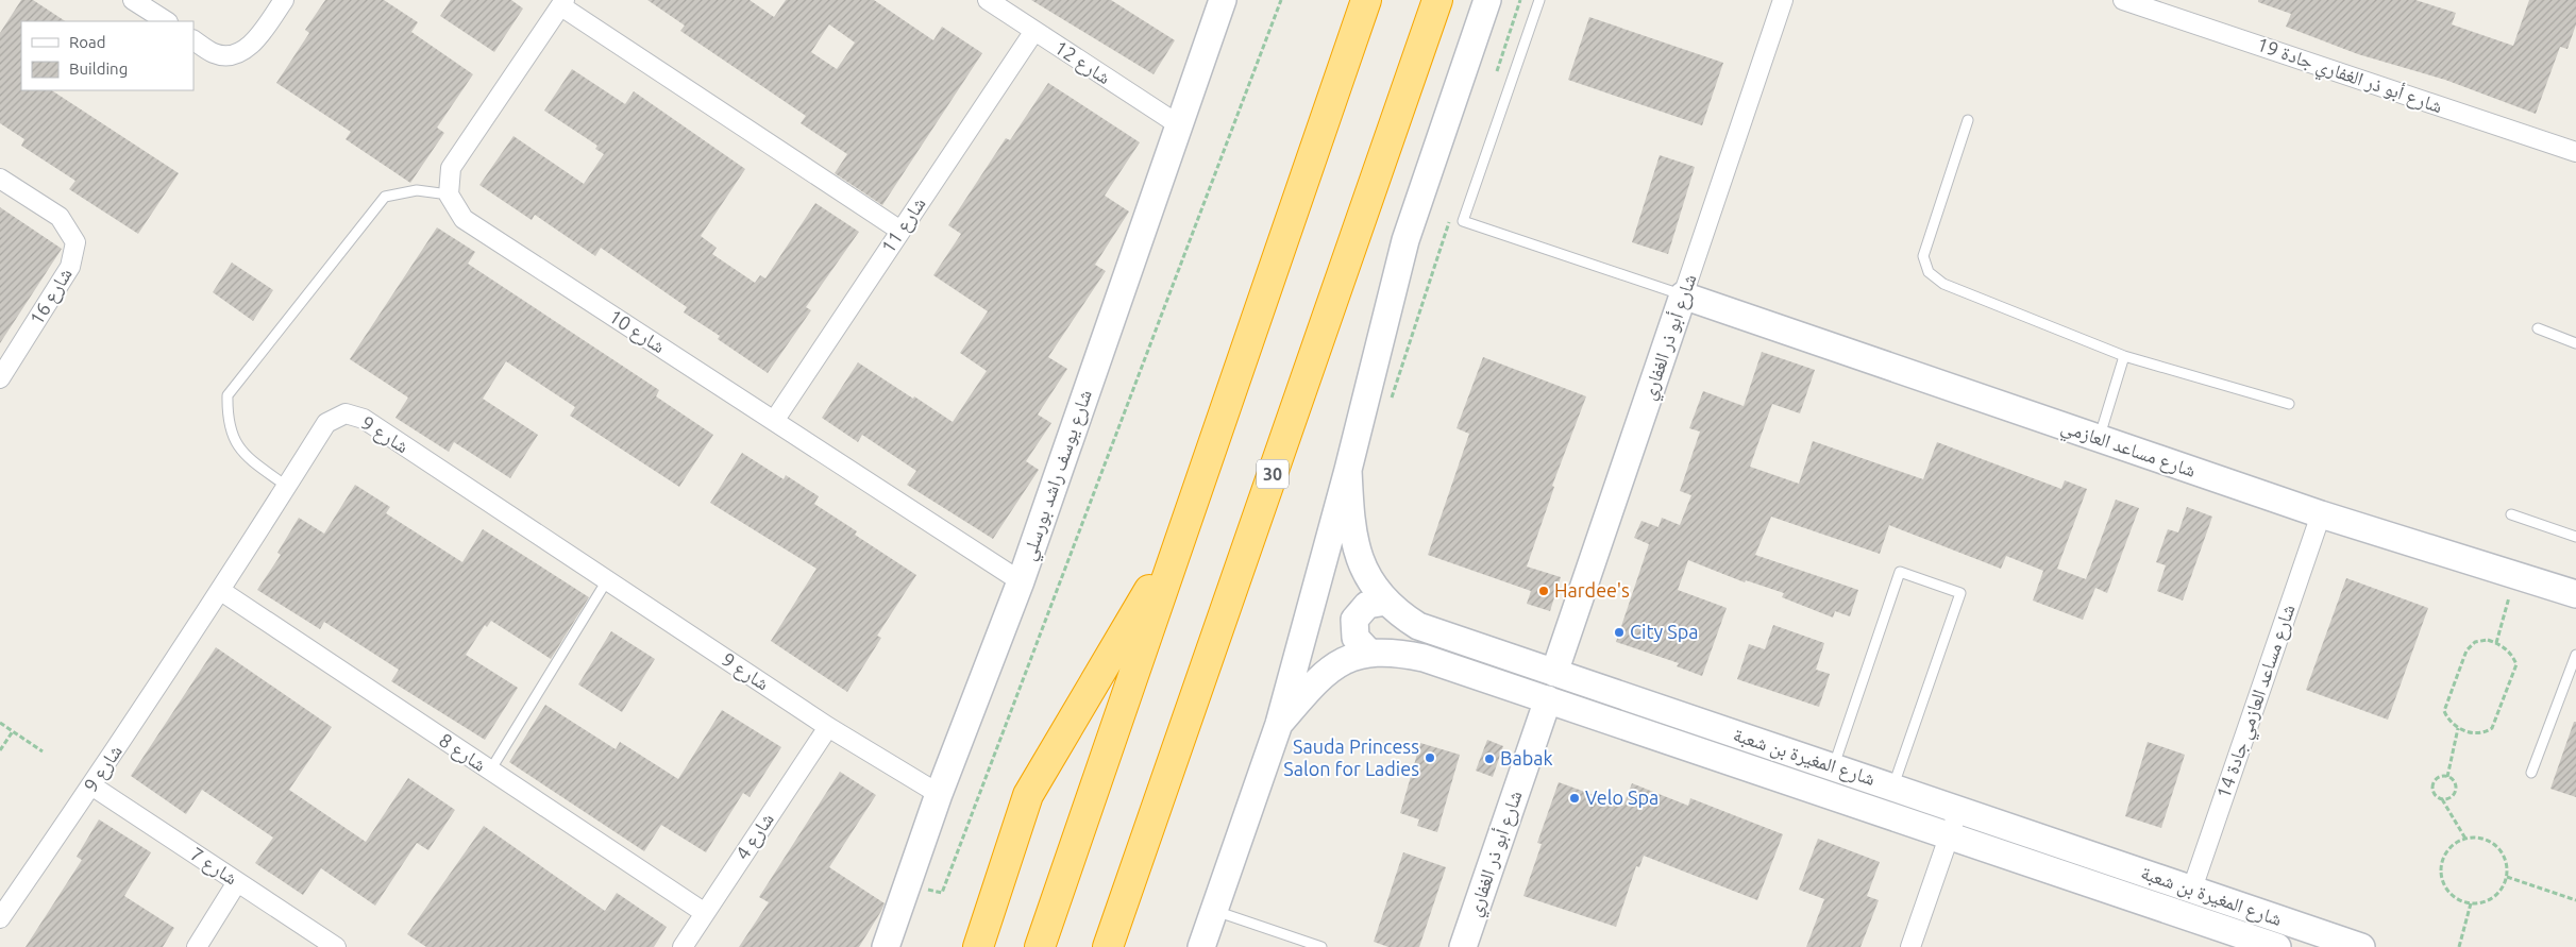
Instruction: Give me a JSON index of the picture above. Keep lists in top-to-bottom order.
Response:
{
  "streets": {
    "highway": ["30"],
    "main road": [
      "شارع أبو ذر الغفاري",
      "شارع مساعد العازمي",
      "شارع يوسف راشد بورسلي",
      "شارع المغيرة بن شعبة"
    ],
    "street": [
      "شارع 12",
      "شارع أبو ذر الغفاري جادة 19",
      "شارع 11",
      "شارع 16",
      "شارع 10",
      "شارع 9",
      "شارع مساعد العازمي جادة 14",
      "شارع 8",
      "شارع 4",
      "شارع 7"
    ]
  },
  "crossings": [
    ["شارع 12", "شارع 11"],
    ["شارع 12", "شارع يوسف راشد بورسلي"],
    ["شارع 11", "شارع 10"],
    ["شارع 10", "شارع يوسف راشد بورسلي"],
    ["شارع أبو ذر الغفاري", "شارع مساعد العازمي"],
    ["شارع أبو ذر الغفاري", "شارع المغيرة بن شعبة"],
    ["شارع 9", "شارع يوسف راشد بورسلي"],
    ["شارع 9", "شارع 8"],
    ["شارع 9", "شارع 4"],
    ["شارع 9", "شارع 7"],
    ["شارع مساعد العازمي", "شارع مساعد العازمي جادة 14"],
    ["شارع مساعد العازمي جادة 14", "شارع المغيرة بن شعبة"],
    ["شارع 8", "شارع 4"]
  ],
  "places": [
    "Hardee's",
    "City Spa",
    "Sauda Princess Salon for Ladies",
    "Babak",
    "Velo Spa"
  ],
  "legend": ["Road", "Building"]
}
